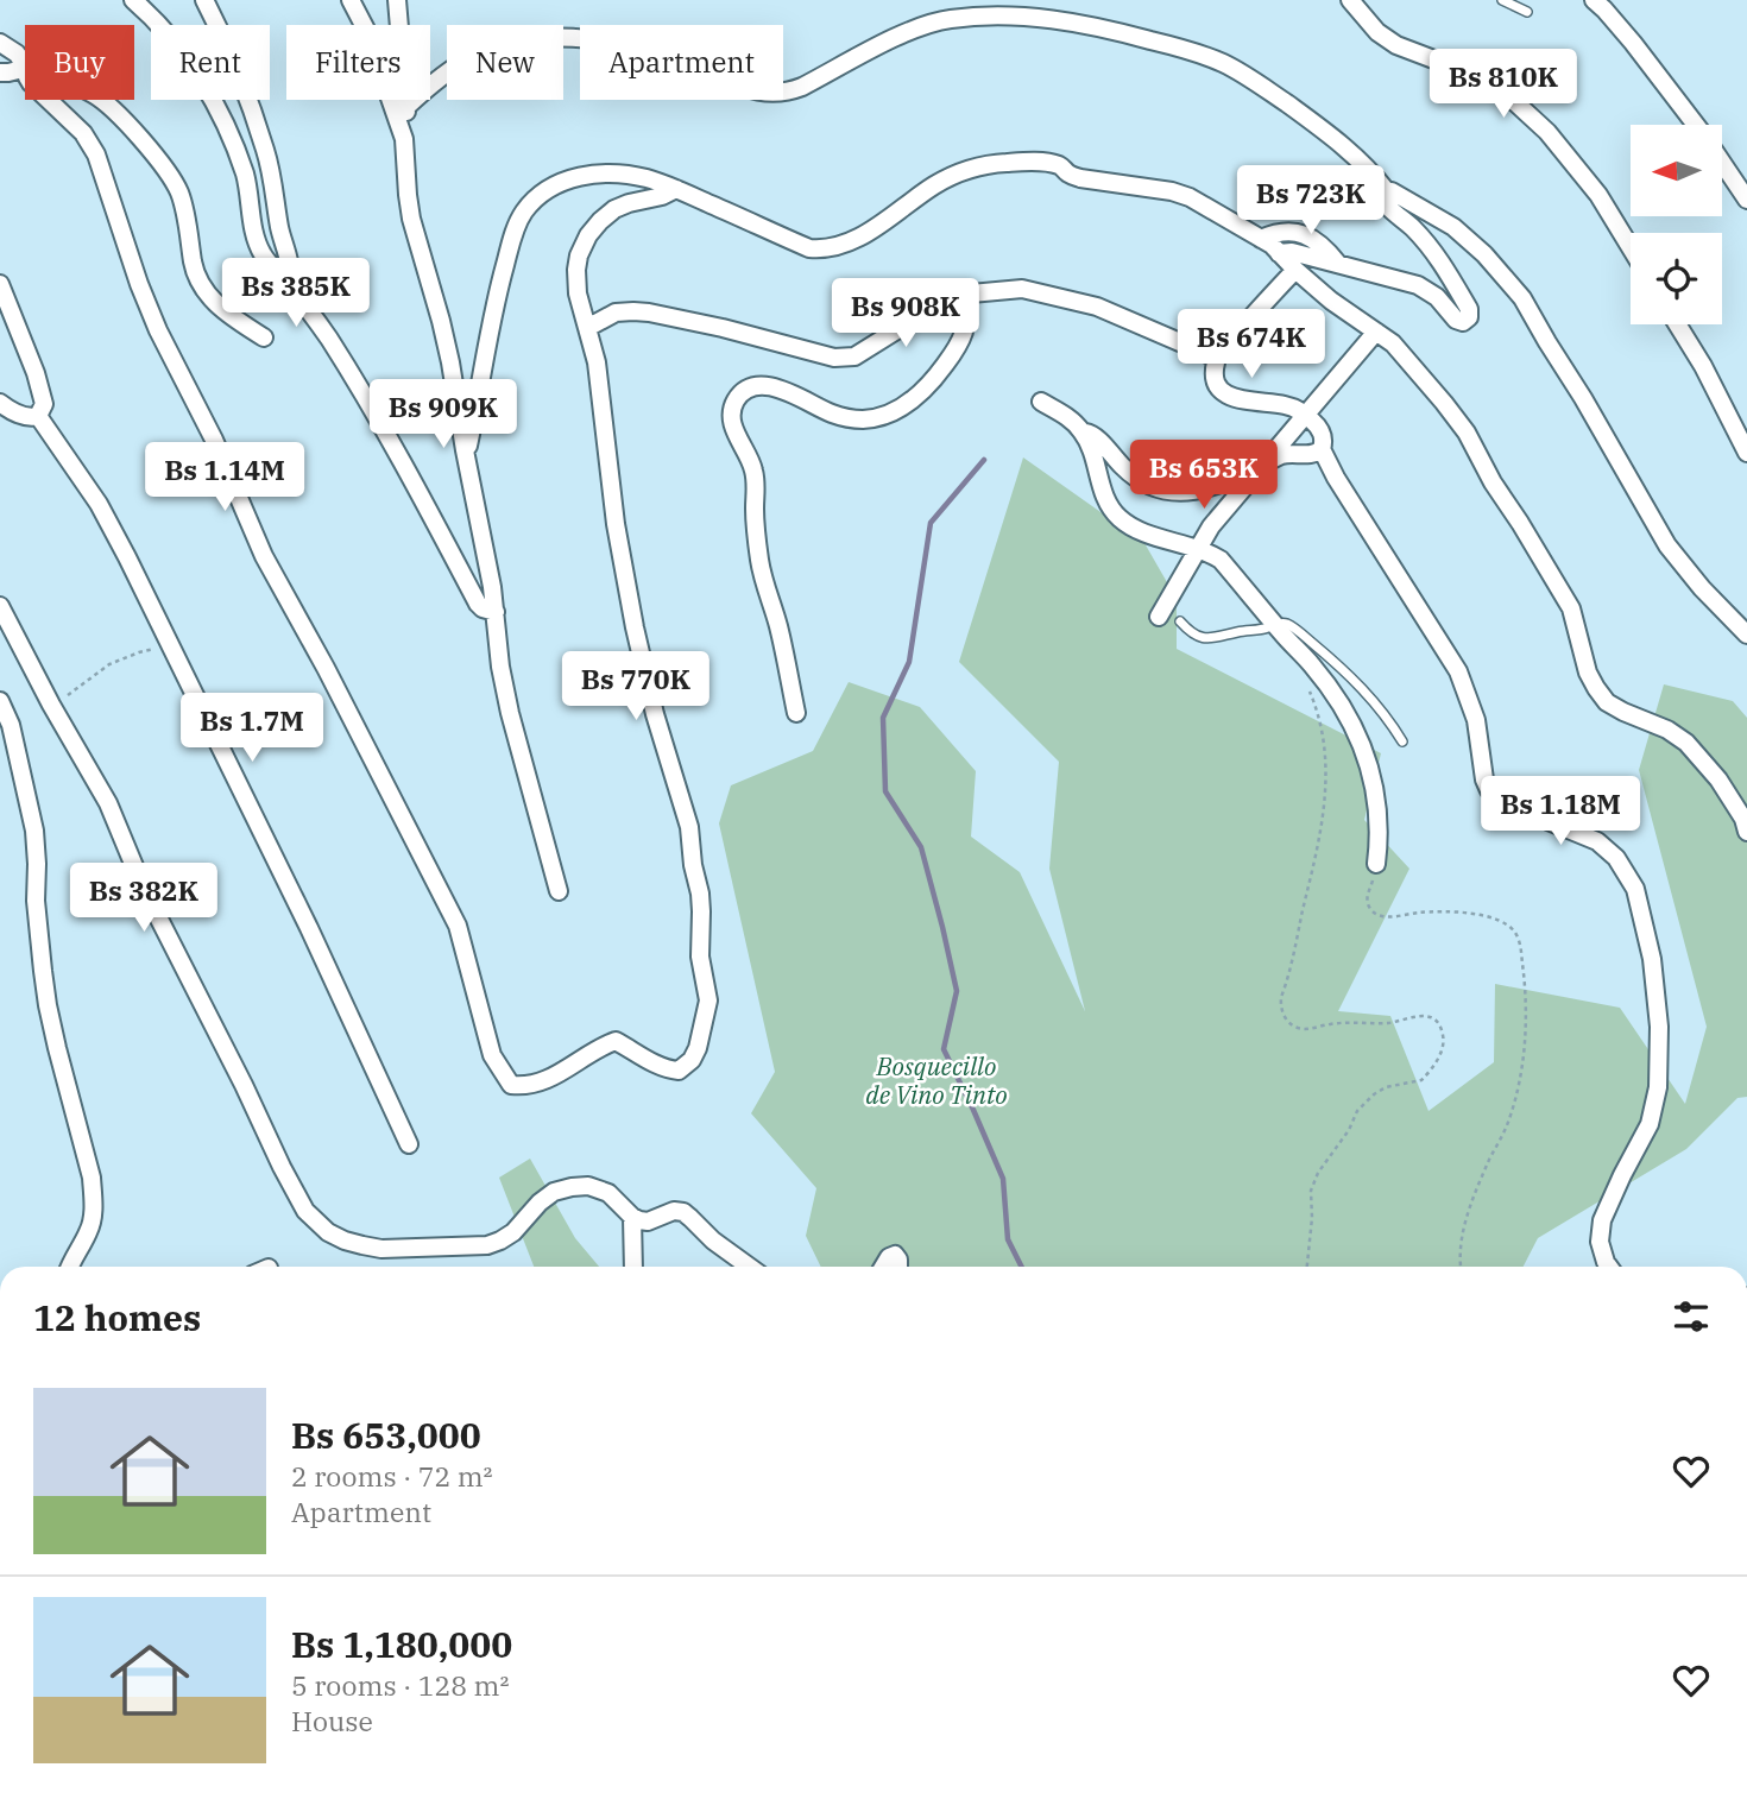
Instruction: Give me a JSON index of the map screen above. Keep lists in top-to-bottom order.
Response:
{
  "parks": ["Bosquecillo de Vino Tinto"],
  "north": "left",
  "page": {
    "chip": [
      "Buy",
      "Rent",
      "Filters",
      "New",
      "Apartment"
    ],
    "price": [
      "Bs 810K",
      "Bs 723K",
      "Bs 385K",
      "Bs 908K",
      "Bs 674K",
      "Bs 909K",
      "Bs 653K",
      "Bs 1.14M",
      "Bs 770K",
      "Bs 1.7M",
      "Bs 1.18M",
      "Bs 382K"
    ],
    "heading": "12 homes",
    "list": [
      {
        "name": "Bs 653,000",
        "note": "2 rooms · 72 m² · Apartment"
      },
      {
        "name": "Bs 1,180,000",
        "note": "5 rooms · 128 m² · House"
      }
    ]
  }
}
